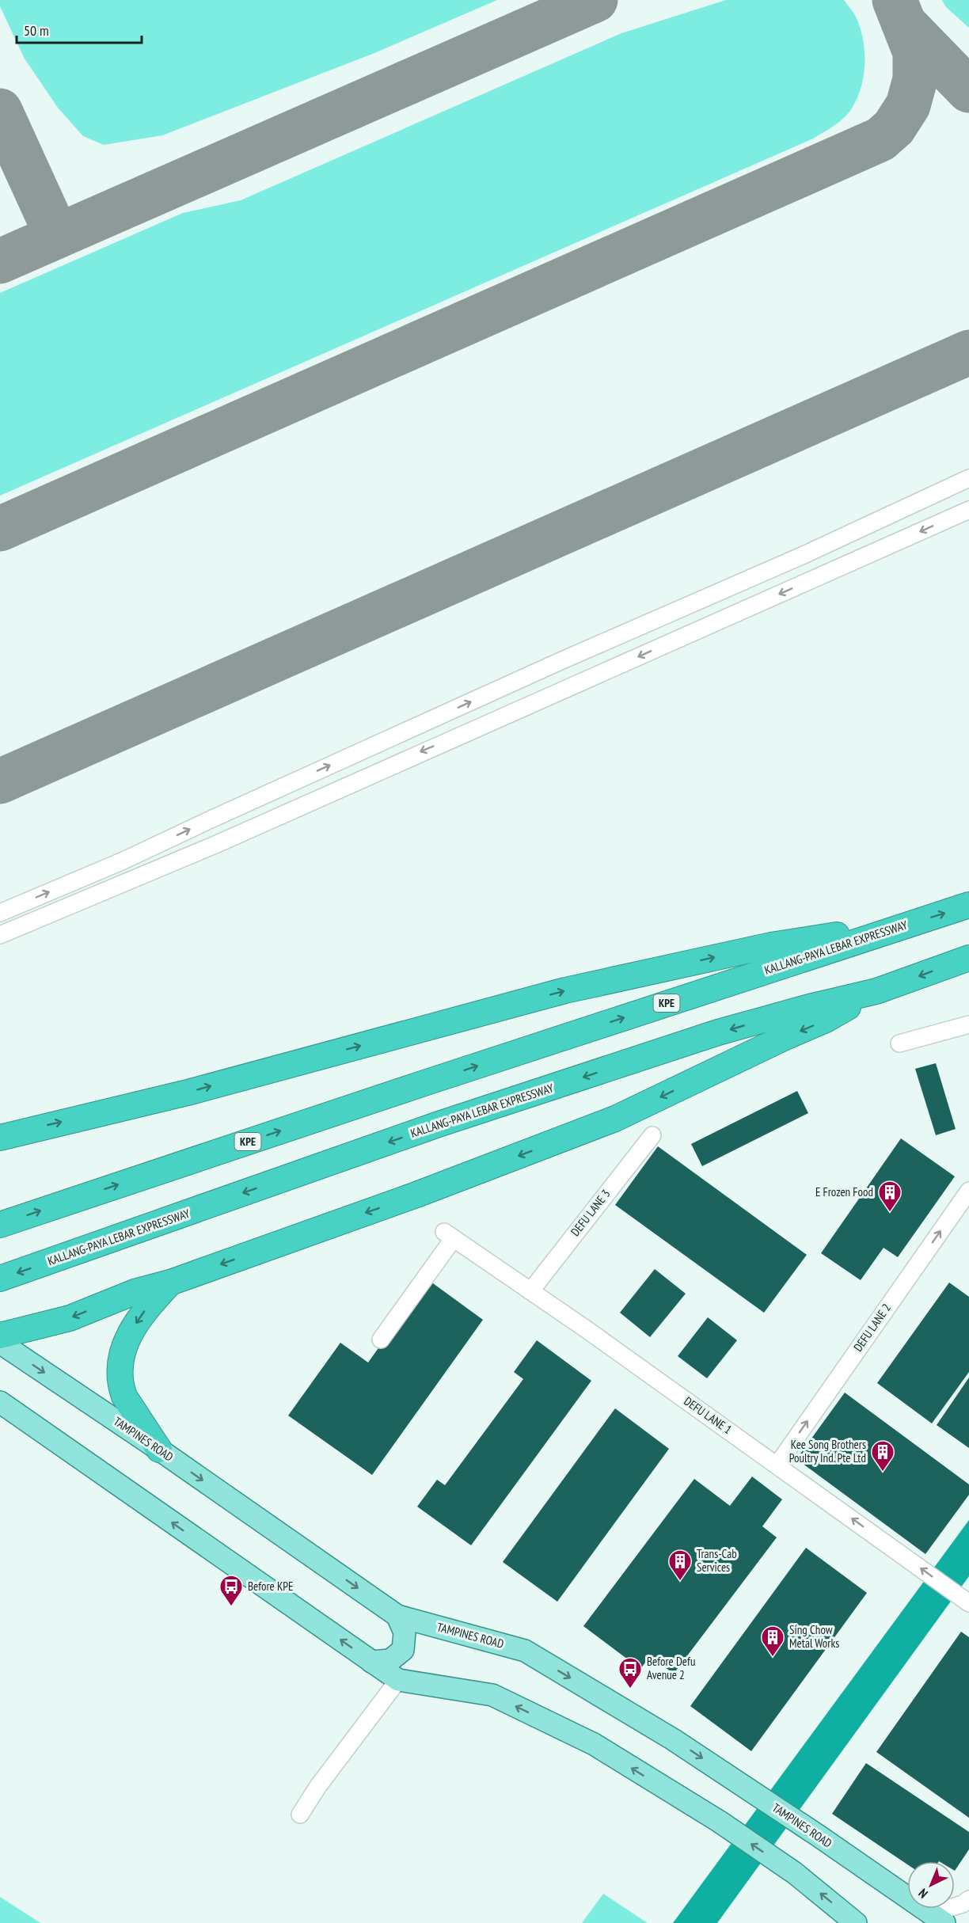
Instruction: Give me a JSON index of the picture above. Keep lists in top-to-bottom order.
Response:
{
  "streets": {
    "highway": ["KALLANG-PAYA LEBAR EXPRESSWAY", "KPE"],
    "main road": ["TAMPINES ROAD"],
    "street": ["DEFU LANE 3", "DEFU LANE 2", "DEFU LANE 1"]
  },
  "crossings": [
    ["DEFU LANE 3", "DEFU LANE 1"],
    ["DEFU LANE 2", "DEFU LANE 1"]
  ],
  "one_way": ["DEFU LANE 2"],
  "places": {
    "building": [
      "E Frozen Food",
      "Kee Song Brothers Poultry Ind. Pte Ltd",
      "Trans-Cab Services",
      "Sing Chow Metal Works"
    ],
    "bus stop": ["Before KPE", "Before Defu Avenue 2"]
  },
  "scale_bar": "50 m",
  "north": "bottom left"
}
